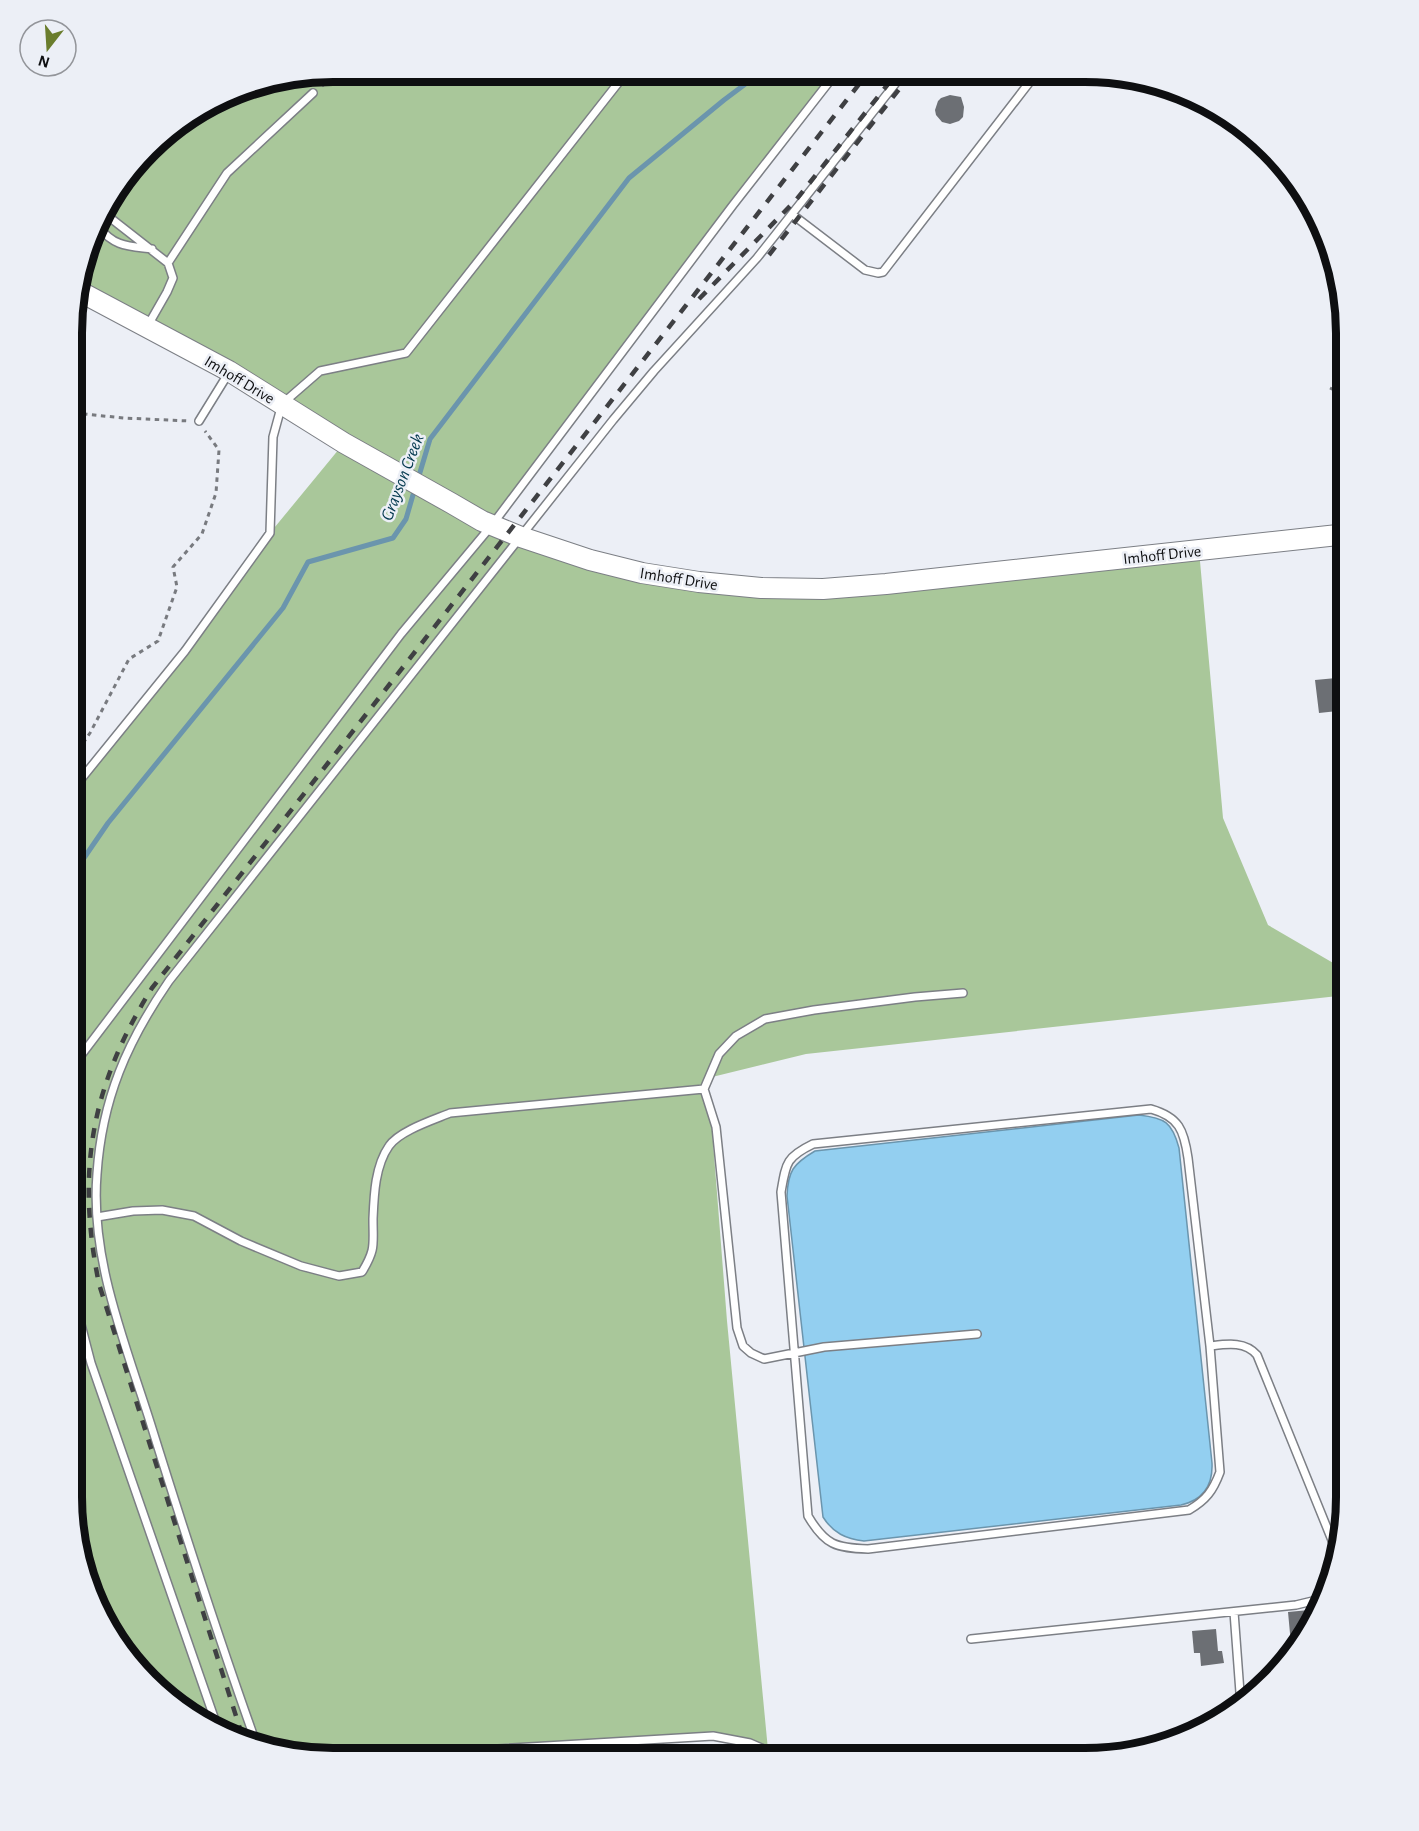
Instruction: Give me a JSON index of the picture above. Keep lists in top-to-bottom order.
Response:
{
  "streets": {
    "street": ["Imhoff Drive"]
  },
  "water": ["Grayson Creek"],
  "north": "bottom"
}
